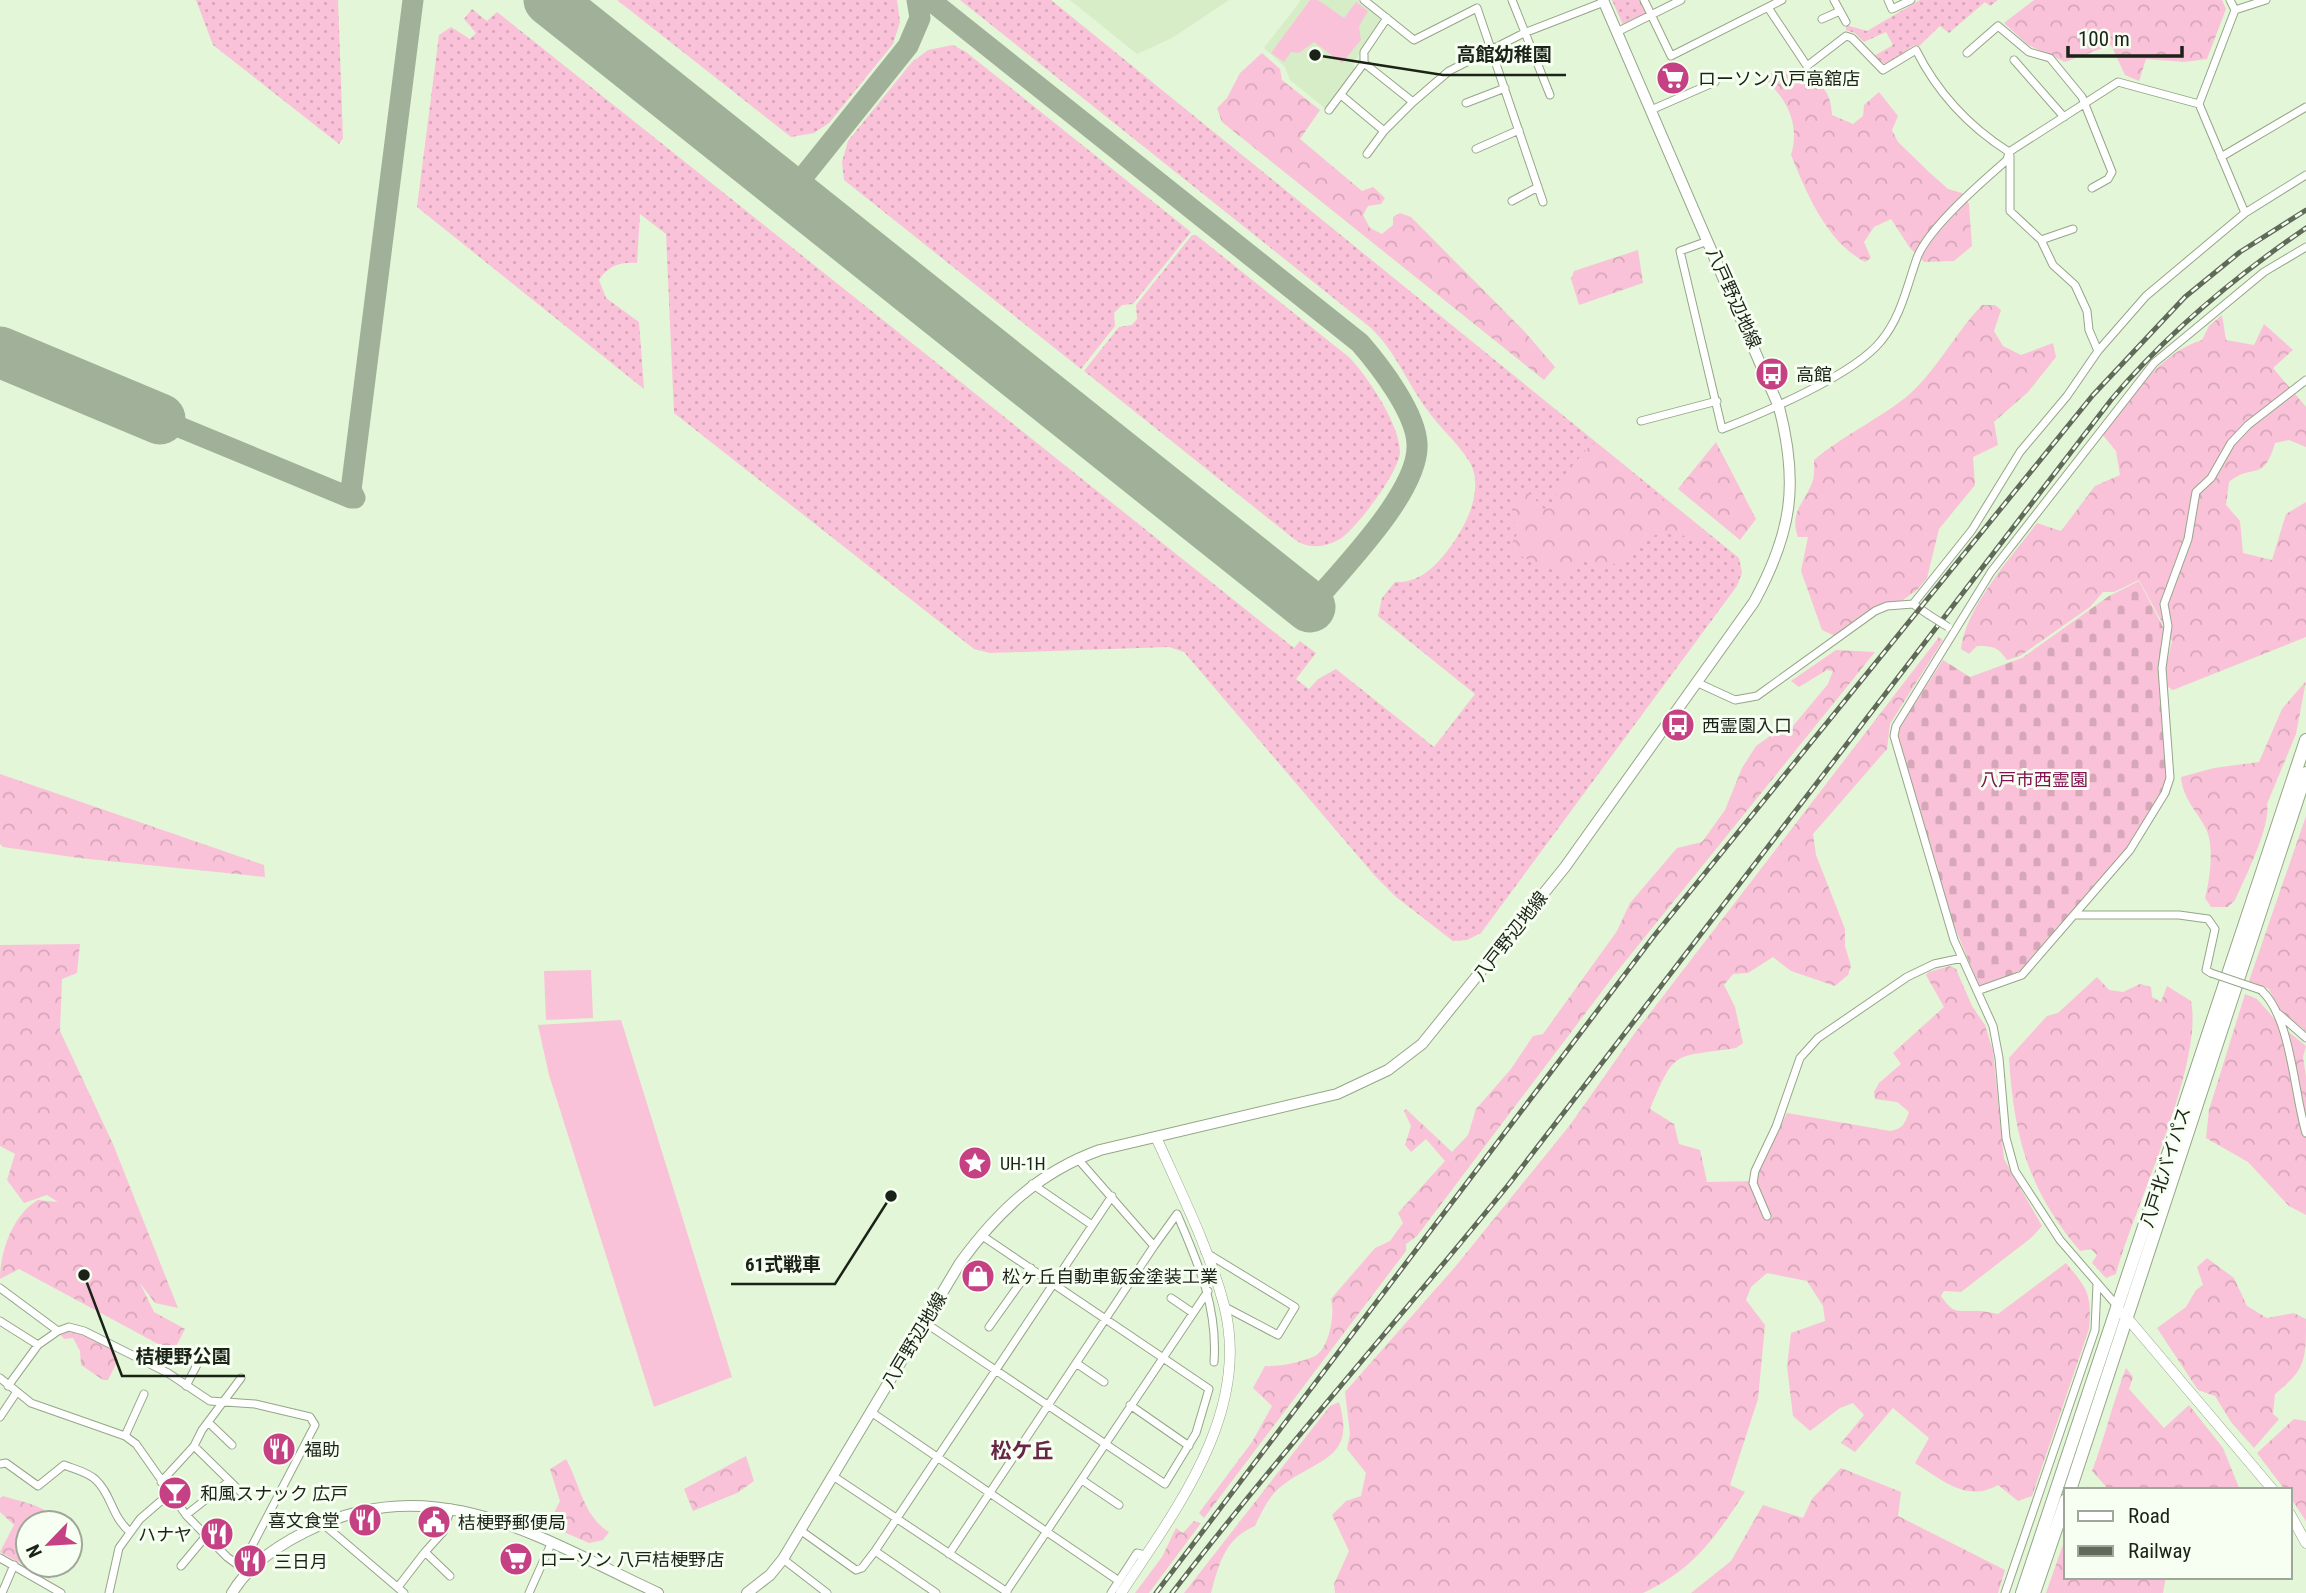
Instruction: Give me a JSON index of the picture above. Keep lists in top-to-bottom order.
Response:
{
  "streets": {
    "highway": ["八戸北バイパス"],
    "main road": ["八戸野辺地線"]
  },
  "districts": ["松ケ丘"],
  "parks": ["八戸市西霊園"],
  "places": {
    "other": ["高館幼稚園", "61式戦車", "桔梗野公園"],
    "supermarket": ["ローソン八戸高舘店", "ローソン 八戸桔梗野店"],
    "bus stop": ["高館", "西霊園入口"],
    "place": ["UH-1H"],
    "shop": ["松ヶ丘自動車鈑金塗装工業"],
    "restaurant": [
      "福助",
      "喜文食堂",
      "ハナヤ",
      "三日月"
    ],
    "bar": ["和風スナック 広戸"],
    "public building": ["桔梗野郵便局"]
  },
  "legend": ["Road", "Railway"],
  "scale_bar": "100 m",
  "north": "bottom left"
}
